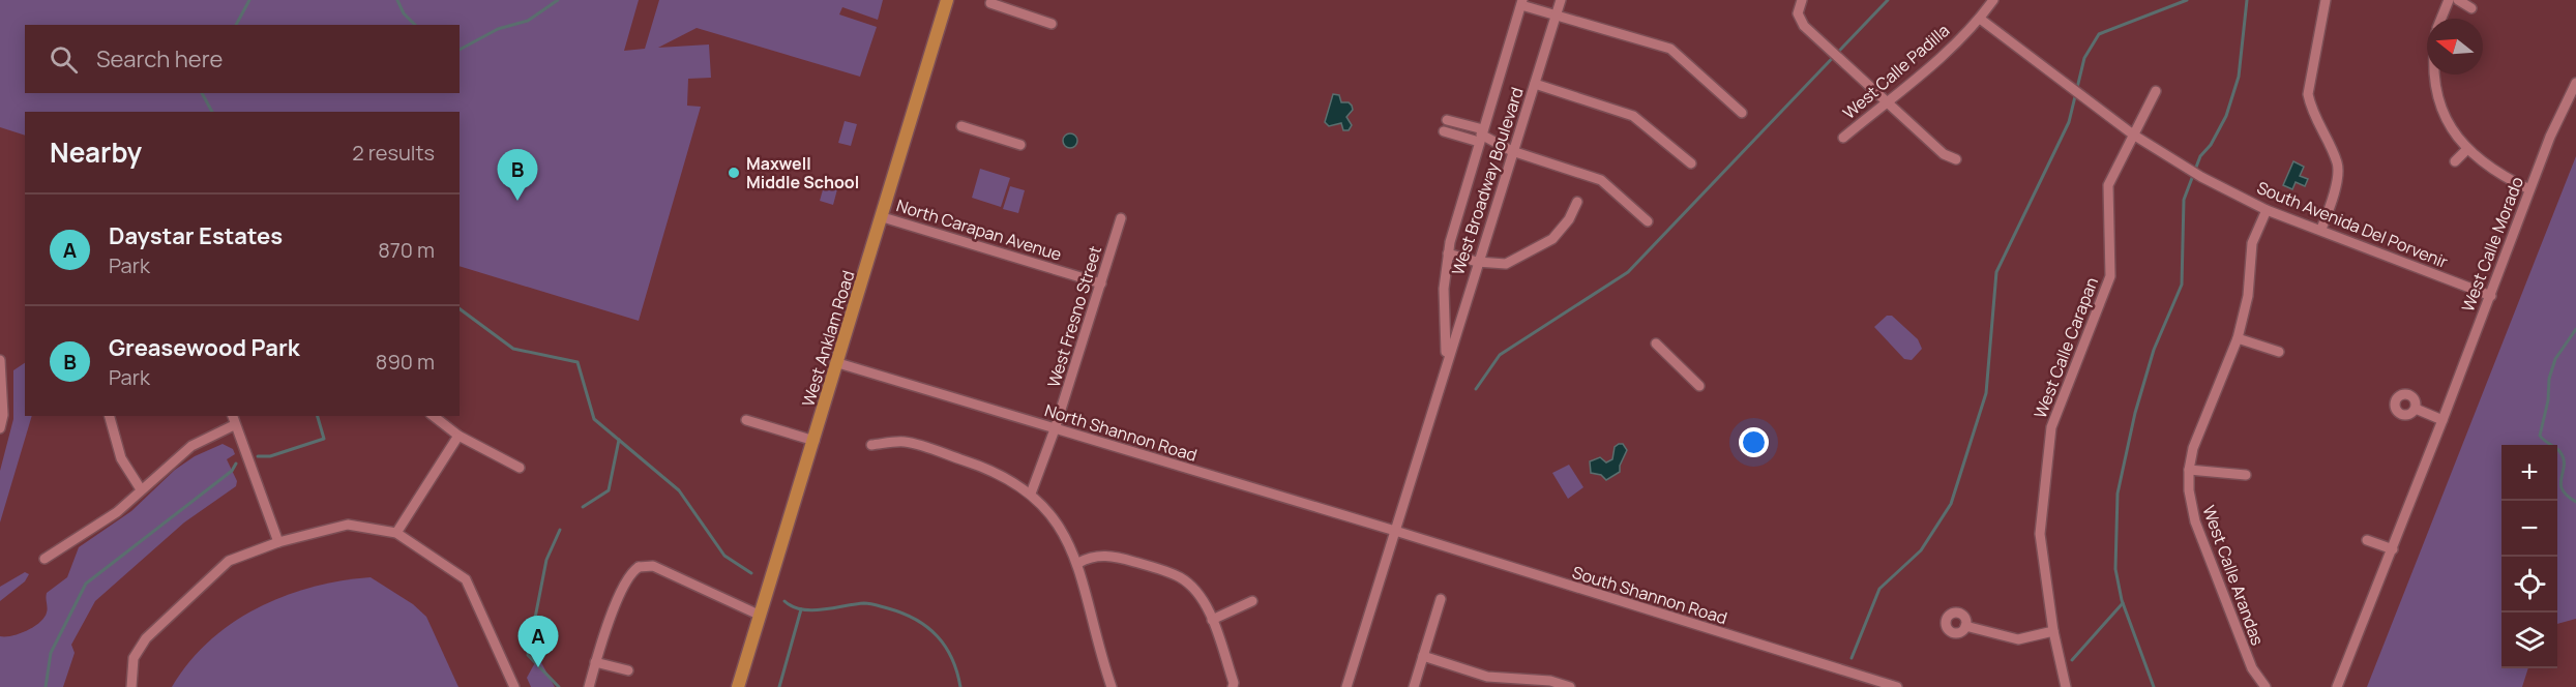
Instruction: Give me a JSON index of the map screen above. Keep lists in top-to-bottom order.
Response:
{
  "streets": {
    "main road": ["West Anklam Road"],
    "street": [
      "West Calle Padilla",
      "West Broadway Boulevard",
      "South Avenida Del Porvenir",
      "North Carapan Avenue",
      "West Calle Morado",
      "West Fresno Street",
      "West Calle Carapan",
      "North Shannon Road",
      "West Calle Arandas",
      "South Shannon Road"
    ]
  },
  "crossings": [
    ["West Calle Padilla", "South Avenida Del Porvenir"],
    ["West Broadway Boulevard", "North Shannon Road"],
    ["West Broadway Boulevard", "South Shannon Road"],
    ["South Avenida Del Porvenir", "West Calle Morado"],
    ["South Avenida Del Porvenir", "West Calle Carapan"],
    ["South Avenida Del Porvenir", "West Calle Arandas"],
    ["North Carapan Avenue", "West Fresno Street"],
    ["North Carapan Avenue", "West Anklam Road"],
    ["West Fresno Street", "North Shannon Road"],
    ["West Anklam Road", "North Shannon Road"],
    ["North Shannon Road", "South Shannon Road"]
  ],
  "places": ["Maxwell Middle School"],
  "north": "left",
  "page": {
    "search": "Search here",
    "heading": ["Nearby", "2 results"],
    "pins": ["B", "A"],
    "list": [
      {
        "mark": "A",
        "name": "Daystar Estates",
        "note": "Park",
        "value": "870 m"
      },
      {
        "mark": "B",
        "name": "Greasewood Park",
        "note": "Park",
        "value": "890 m"
      }
    ],
    "map_buttons": ["+", "−"]
  }
}
